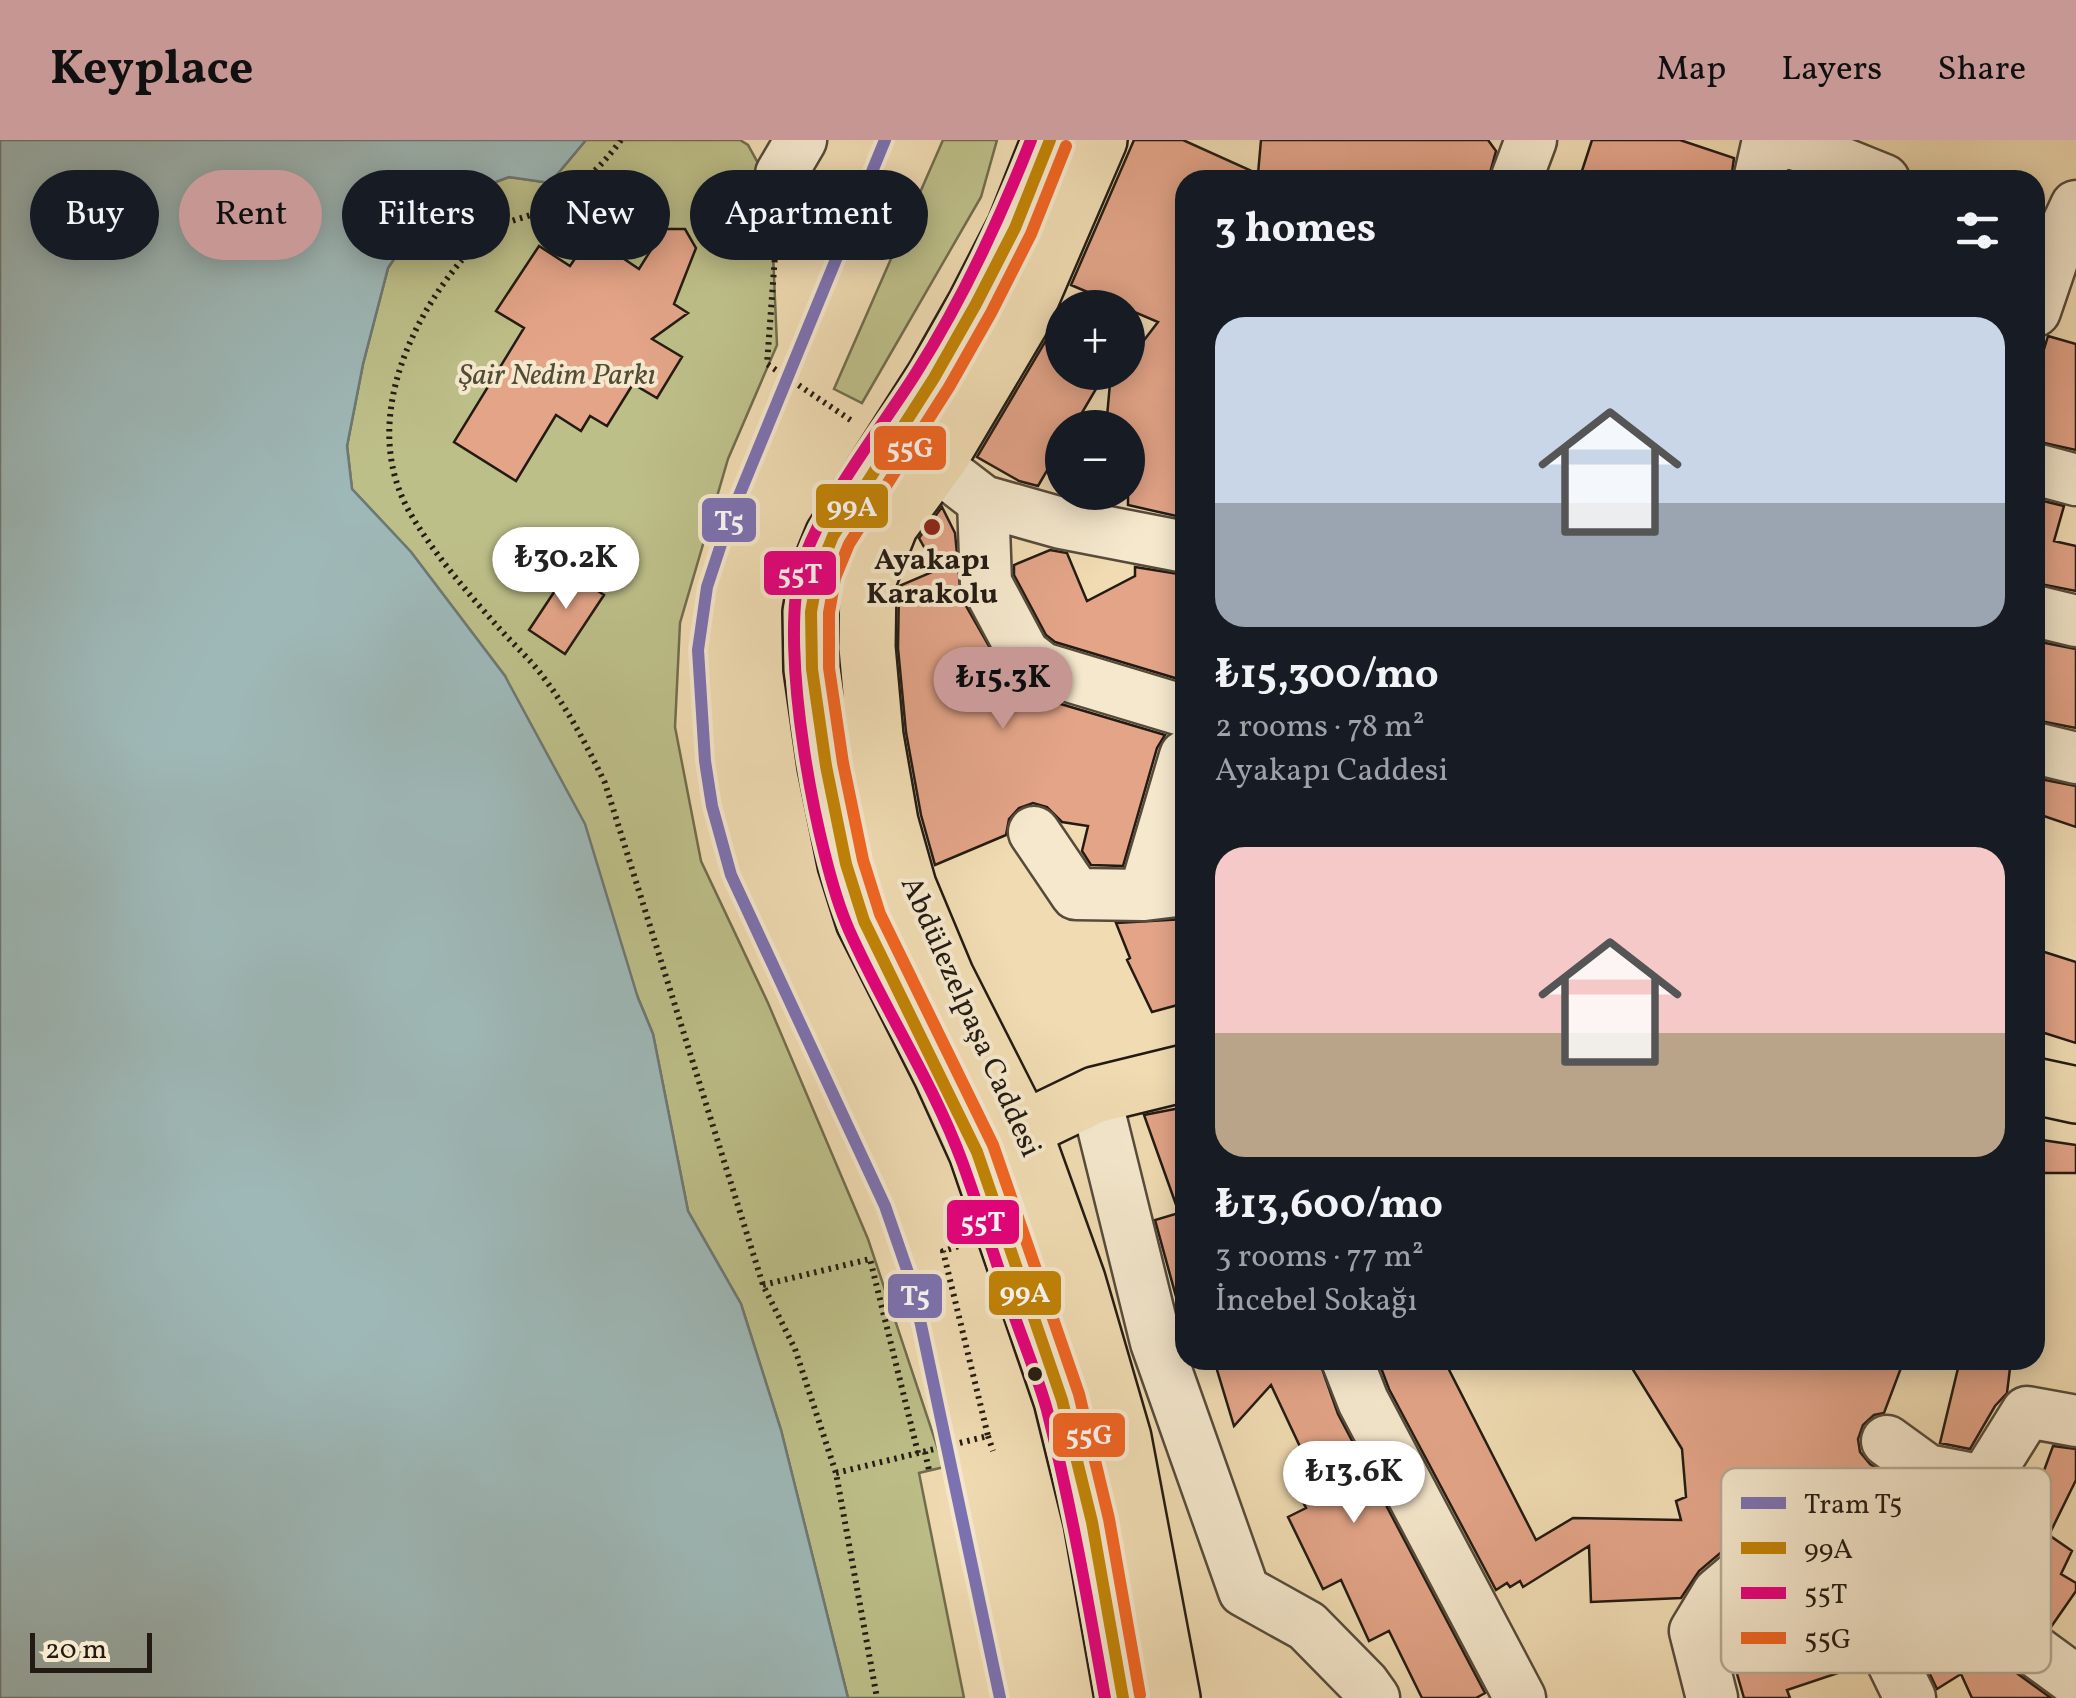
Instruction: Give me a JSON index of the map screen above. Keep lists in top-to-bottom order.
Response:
{
  "streets": {
    "main road": ["Abdülezelpaşa Caddesi"]
  },
  "parks": ["Şair Nedim Parkı"],
  "places": ["Ayakapı Karakolu"],
  "lines": [
    "tram line T5",
    "transit line 99A",
    "transit line 55T",
    "transit line 55G"
  ],
  "legend": [
    "Tram T5",
    "99A",
    "55T",
    "55G"
  ],
  "scale_bar": "20 m",
  "page": {
    "header": "Keyplace",
    "nav": ["Map", "Layers", "Share"],
    "chip": [
      "Buy",
      "Rent",
      "Filters",
      "New",
      "Apartment"
    ],
    "heading": "3 homes",
    "map_buttons": ["+", "−"],
    "list": [
      {
        "name": "₺15,300/mo",
        "note": "2 rooms · 78 m² · Ayakapı Caddesi"
      },
      {
        "name": "₺13,600/mo",
        "note": "3 rooms · 77 m² · İncebel Sokağı"
      }
    ],
    "price": ["₺30.2K", "₺15.3K", "₺13.6K"],
    "scale": "20 m"
  }
}
